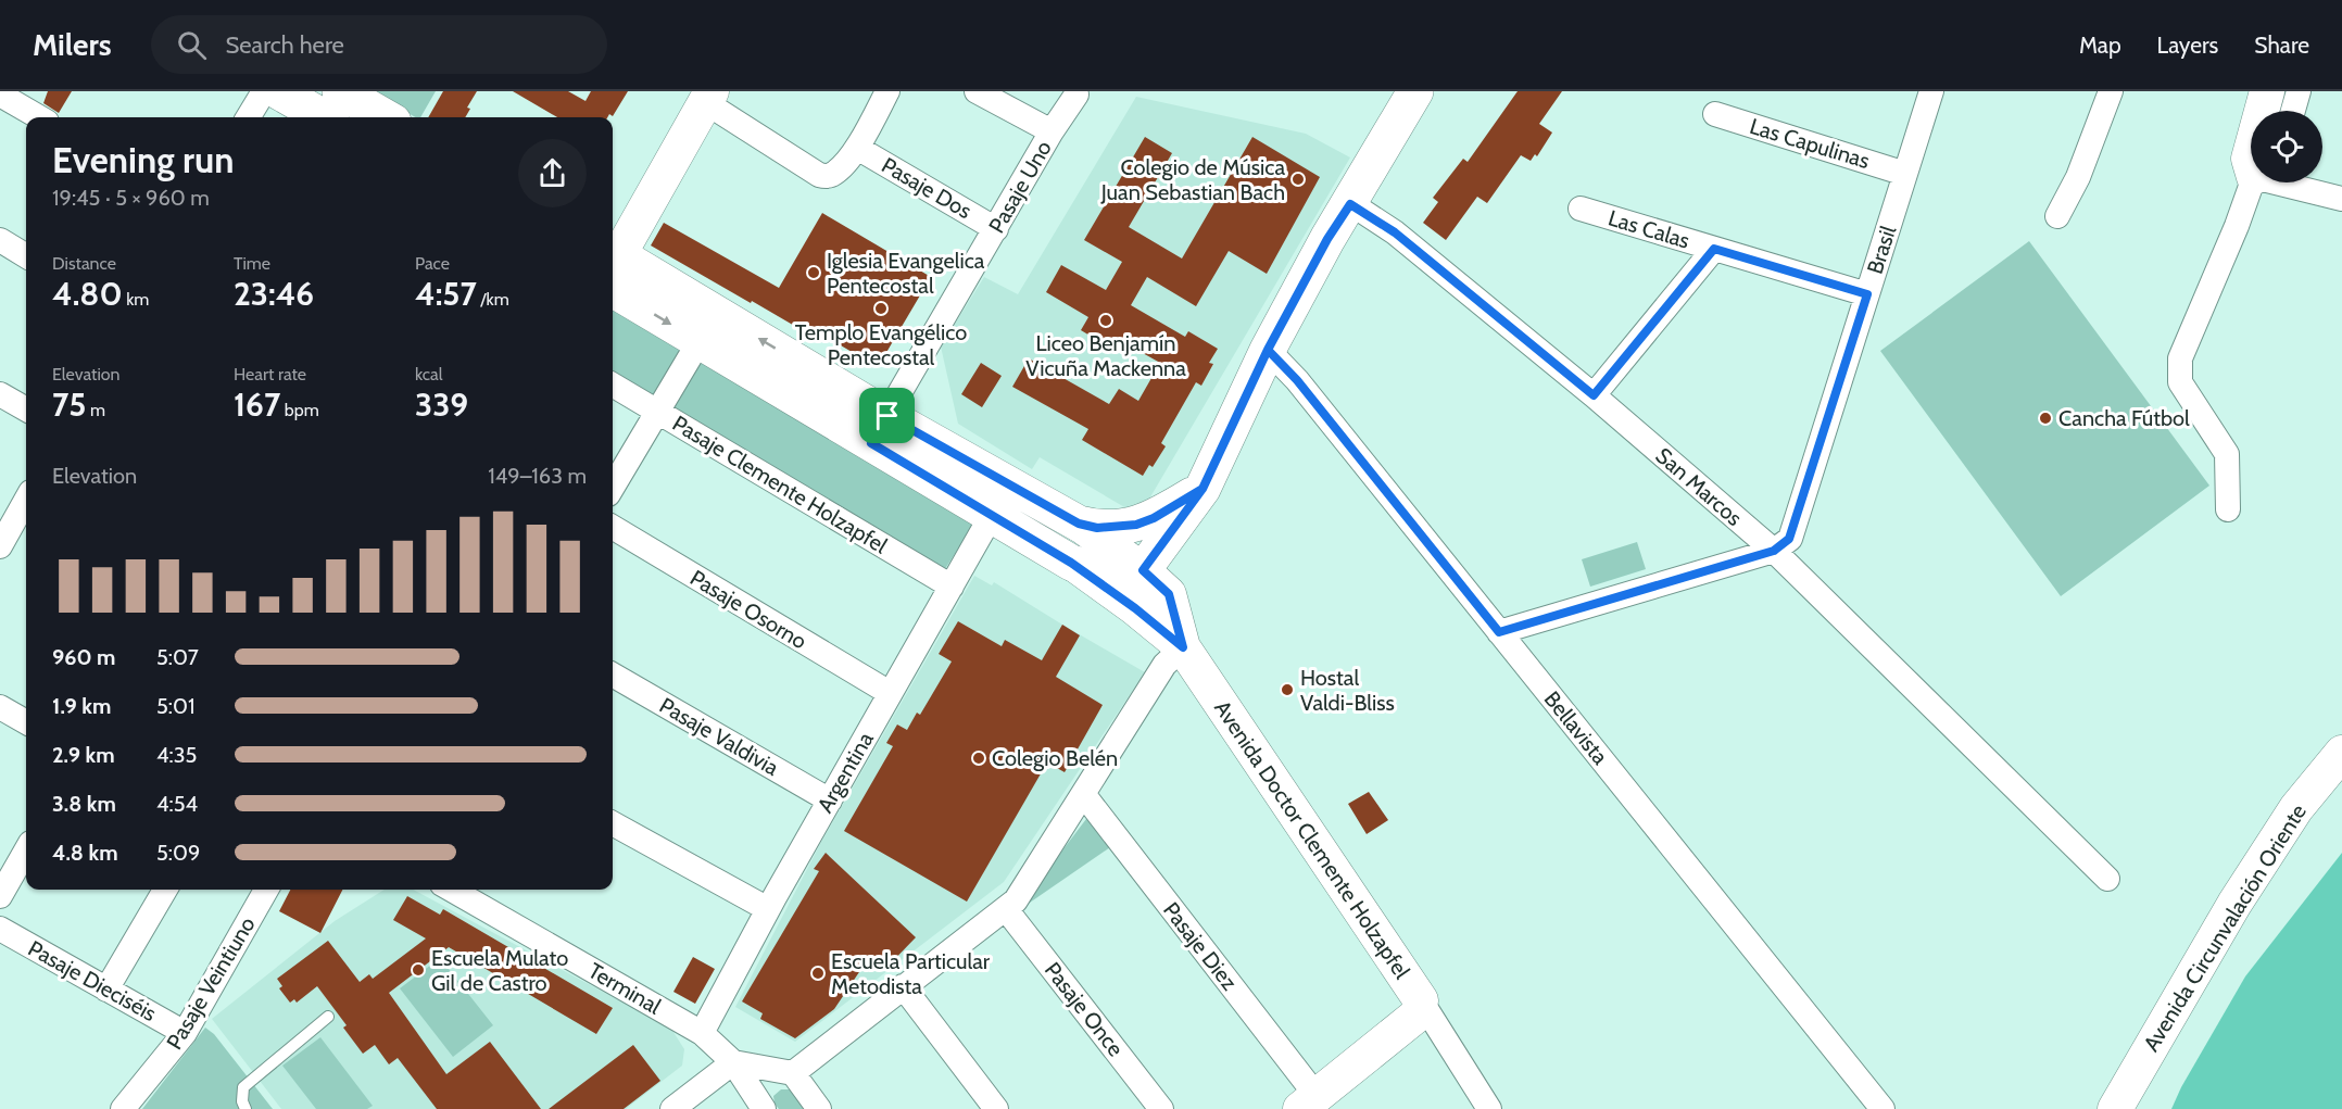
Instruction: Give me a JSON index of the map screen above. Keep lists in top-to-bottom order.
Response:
{
  "streets": {
    "main road": ["Avenida Doctor Clemente Holzapfel"],
    "street": [
      "Las Capulinas",
      "Pasaje Uno",
      "Pasaje Dos",
      "Las Calas",
      "Brasil",
      "Pasaje Clemente Holzapfel",
      "San Marcos",
      "Pasaje Osorno",
      "Bellavista",
      "Pasaje Valdivia",
      "Argentina",
      "Avenida Circunvalación Oriente",
      "Pasaje Diez",
      "Pasaje Dieciséis",
      "Pasaje Veintiuno",
      "Terminal",
      "Pasaje Once"
    ]
  },
  "crossings": [
    ["Las Capulinas", "Brasil"],
    ["Pasaje Uno", "Pasaje Dos"],
    ["Pasaje Uno", "Avenida Doctor Clemente Holzapfel"],
    ["Las Calas", "Brasil"],
    ["Brasil", "San Marcos"],
    ["Pasaje Clemente Holzapfel", "Argentina"],
    ["Pasaje Osorno", "Argentina"],
    ["Pasaje Valdivia", "Argentina"],
    ["Argentina", "Avenida Doctor Clemente Holzapfel"],
    ["Argentina", "Terminal"],
    ["Pasaje Dieciséis", "Pasaje Veintiuno"]
  ],
  "places": [
    "Colegio de Música Juan Sebastian Bach",
    "Iglesia Evangelica Pentecostal",
    "Templo Evangélico Pentecostal",
    "Liceo Benjamín Vicuña Mackenna",
    "Cancha Fútbol",
    "Hostal Valdi-Bliss",
    "Colegio Belén",
    "Escuela Mulato Gil de Castro",
    "Escuela Particular Metodista"
  ],
  "page": {
    "header": "Milers",
    "search": "Search here",
    "nav": ["Map", "Layers", "Share"],
    "heading": ["Evening run", "19:45 · 5 × 960 m"],
    "stats": [
      ["Distance", "4.80 km"],
      ["Time", "23:46"],
      ["Pace", "4:57 /km"],
      ["Elevation", "75 m"],
      ["Heart rate", "167 bpm"],
      ["kcal", "339"]
    ],
    "chart": ["Elevation", "149–163 m"],
    "list": [
      {
        "name": "960 m",
        "note": "5:07"
      },
      {
        "name": "1.9 km",
        "note": "5:01"
      },
      {
        "name": "2.9 km",
        "note": "4:35"
      },
      {
        "name": "3.8 km",
        "note": "4:54"
      },
      {
        "name": "4.8 km",
        "note": "5:09"
      }
    ]
  }
}
